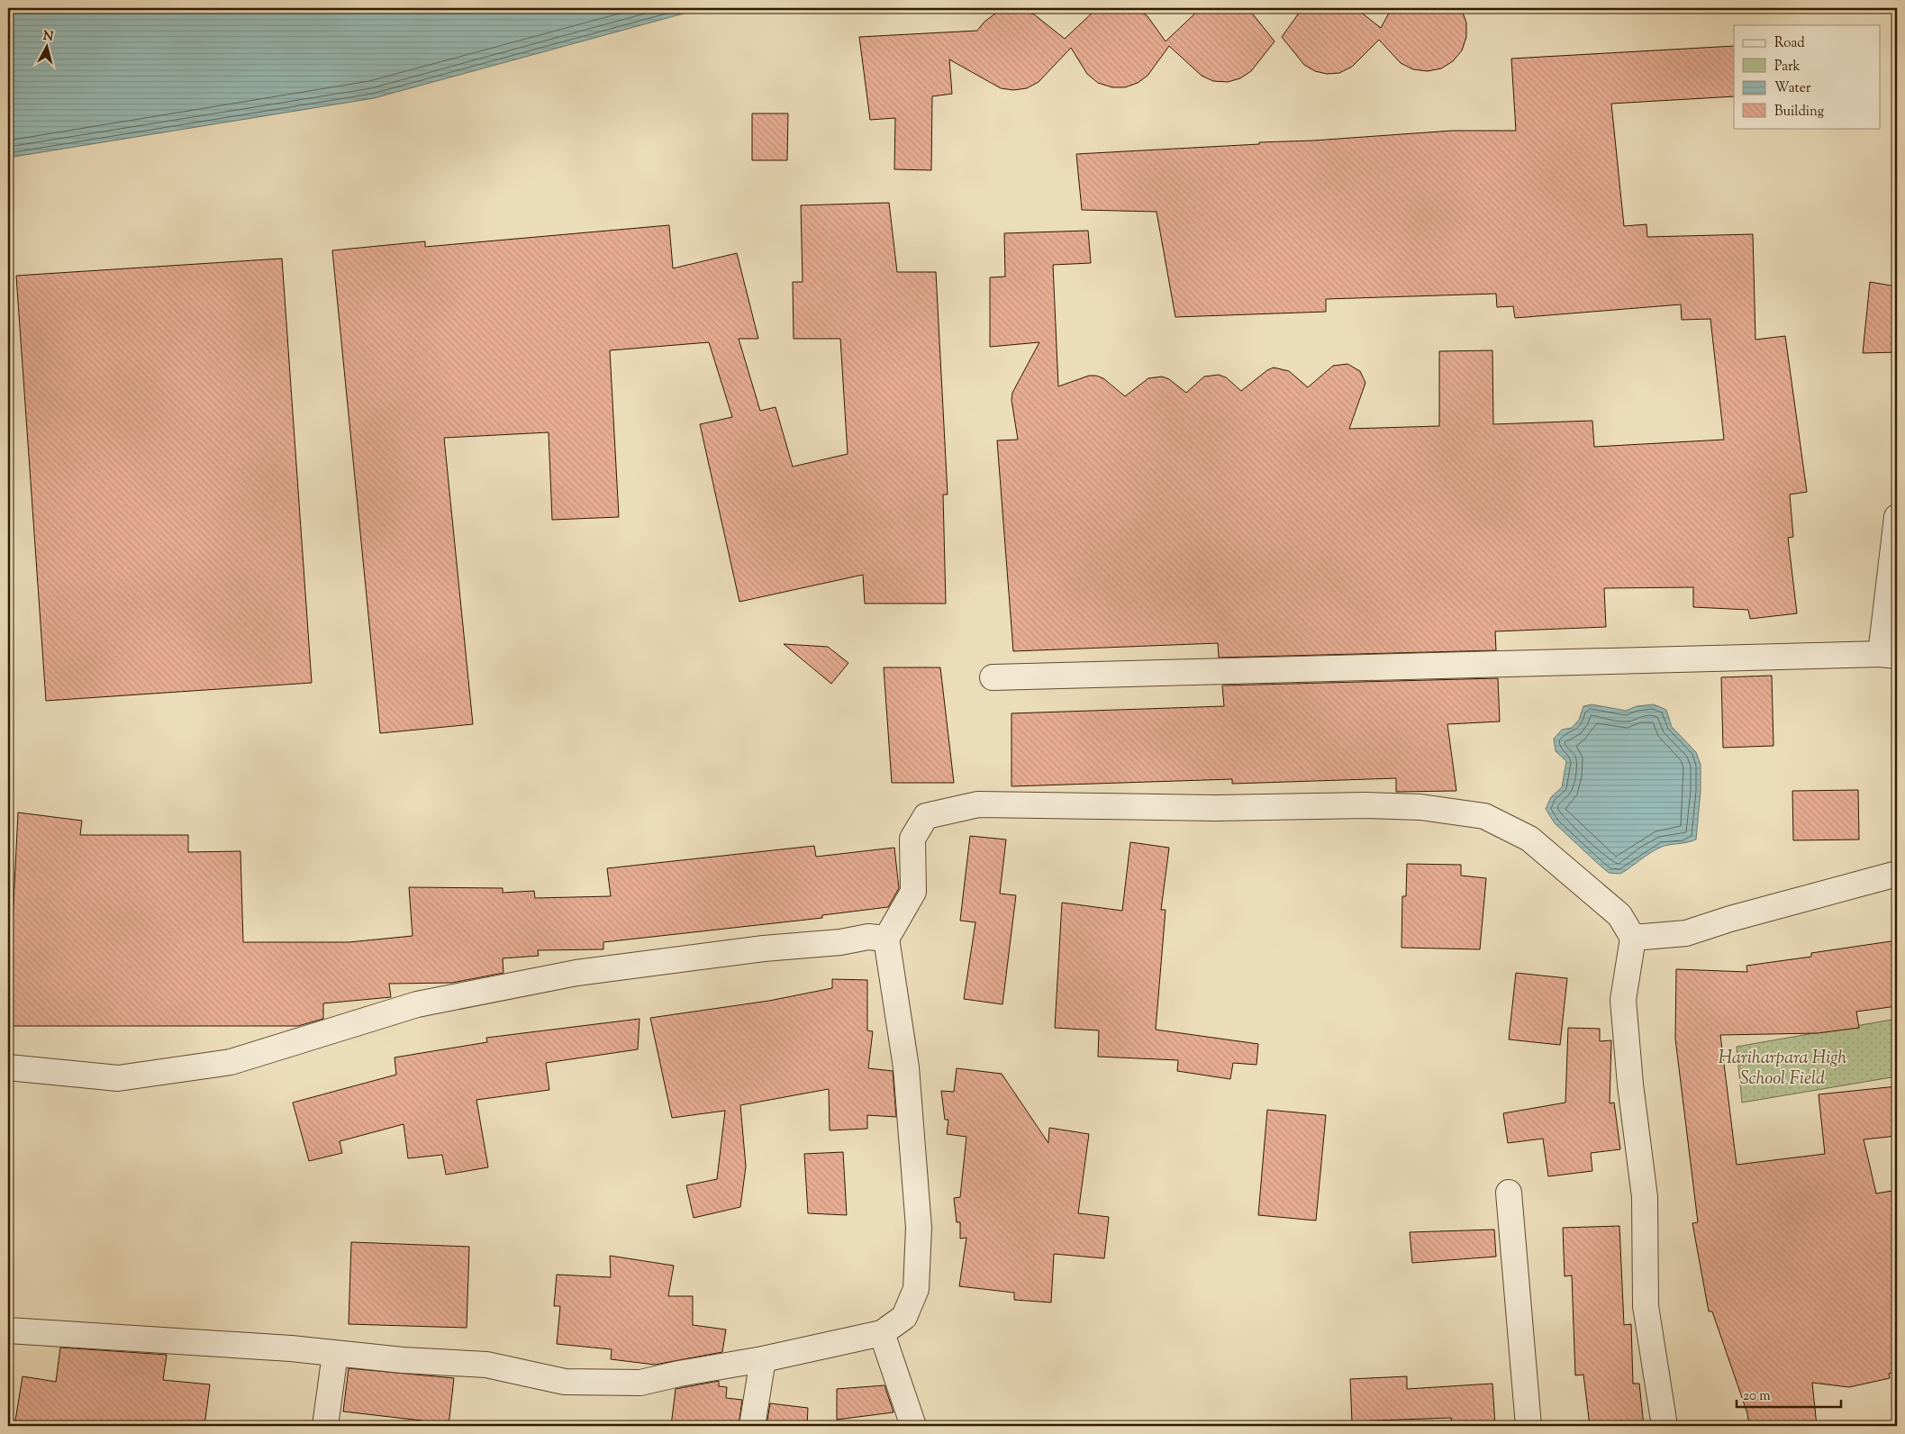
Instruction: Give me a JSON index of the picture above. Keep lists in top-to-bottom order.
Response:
{
  "parks": ["Hariharpara High School Field"],
  "legend": [
    "Road",
    "Park",
    "Water",
    "Building"
  ],
  "scale_bar": "20 m",
  "north": "top"
}
